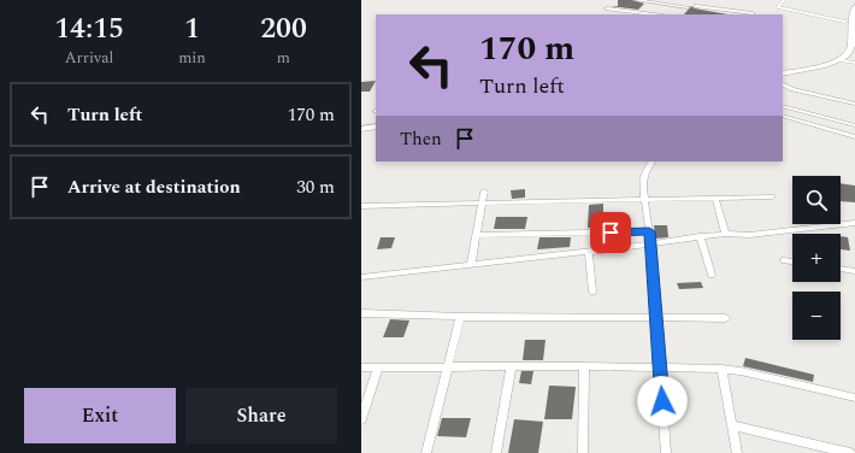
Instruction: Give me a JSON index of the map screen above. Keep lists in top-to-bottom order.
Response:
{
  "page": {
    "eta": [
      "14:15",
      "Arrival",
      "1",
      "min",
      "200",
      "m"
    ],
    "turn": ["170 m", "Turn left"],
    "list": [
      {
        "name": "Turn left",
        "value": "170 m"
      },
      {
        "name": "Arrive at destination",
        "value": "30 m"
      }
    ],
    "then": "Then",
    "map_buttons": ["+", "−"],
    "buttons": ["Exit", "Share"]
  }
}
